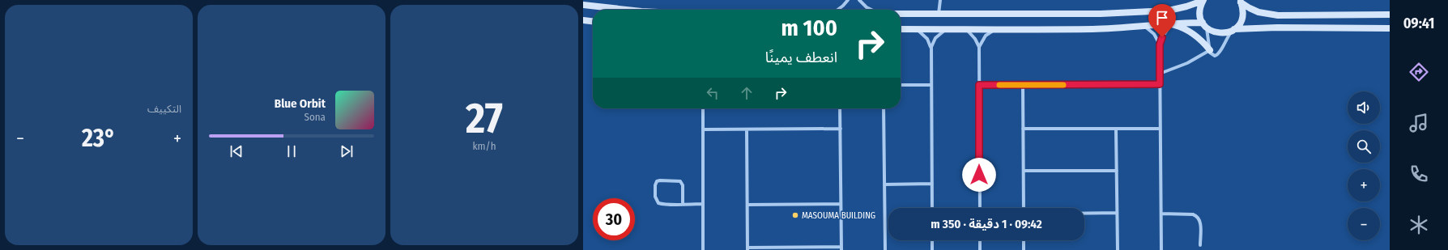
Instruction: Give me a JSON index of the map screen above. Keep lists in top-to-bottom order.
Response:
{
  "places": ["MASOUMA BUILDING"],
  "page": {
    "tabs": "09:41",
    "tile": [
      ["27", "km/h"],
      "التكييف"
    ],
    "turn": ["100 m", "انعطف يمينًا"],
    "song": ["Blue Orbit", "Sona"],
    "map_buttons": ["+", "−"],
    "heat": ["−", "23°", "+"],
    "limit": "30",
    "trip": "09:42 · 1 دقيقة · 350 m"
  }
}
